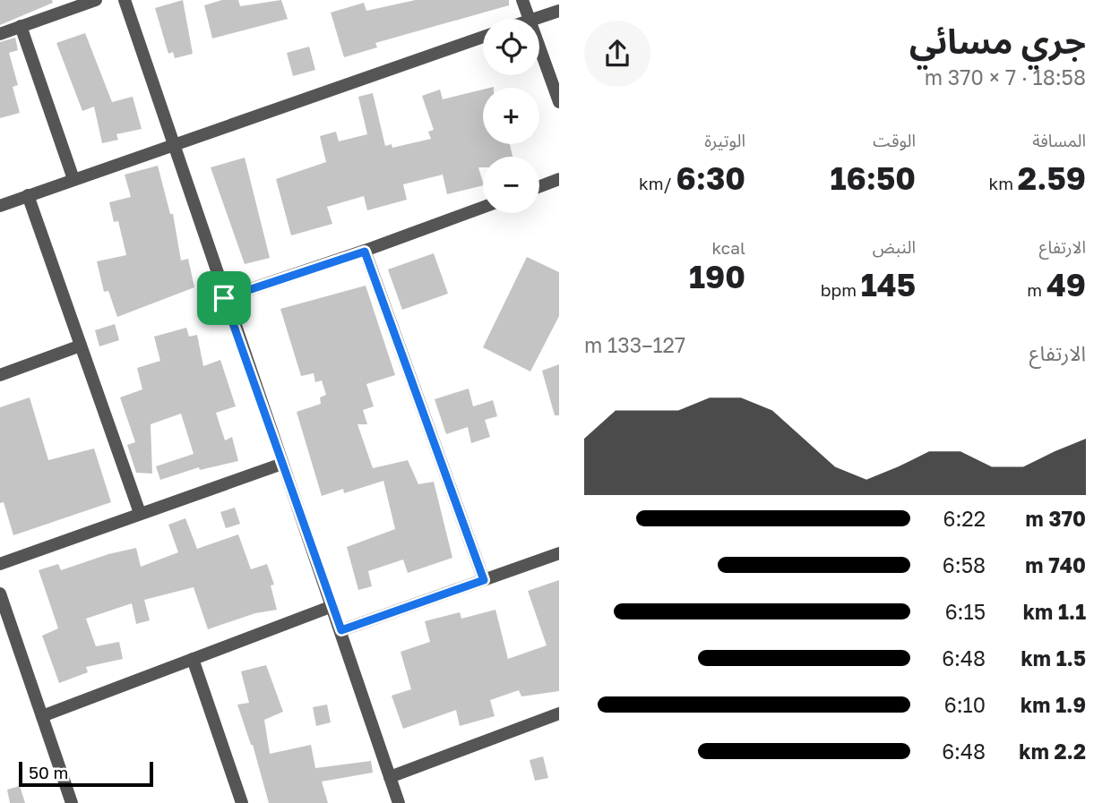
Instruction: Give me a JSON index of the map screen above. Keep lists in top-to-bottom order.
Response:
{
  "scale_bar": "50 m",
  "page": {
    "heading": ["جري مسائي", "18:58 · 7 × 370 m"],
    "map_buttons": ["+", "−"],
    "stats": [
      ["المسافة", "2.59 km"],
      ["الوقت", "16:50"],
      ["الوتيرة", "6:30 /km"],
      ["الارتفاع", "49 m"],
      ["النبض", "145 bpm"],
      ["kcal", "190"]
    ],
    "chart": ["الارتفاع", "127–133 m"],
    "list": [
      {
        "name": "370 m",
        "note": "6:22"
      },
      {
        "name": "740 m",
        "note": "6:58"
      },
      {
        "name": "1.1 km",
        "note": "6:15"
      },
      {
        "name": "1.5 km",
        "note": "6:48"
      },
      {
        "name": "1.9 km",
        "note": "6:10"
      },
      {
        "name": "2.2 km",
        "note": "6:48"
      }
    ],
    "scale": "50 m"
  }
}
